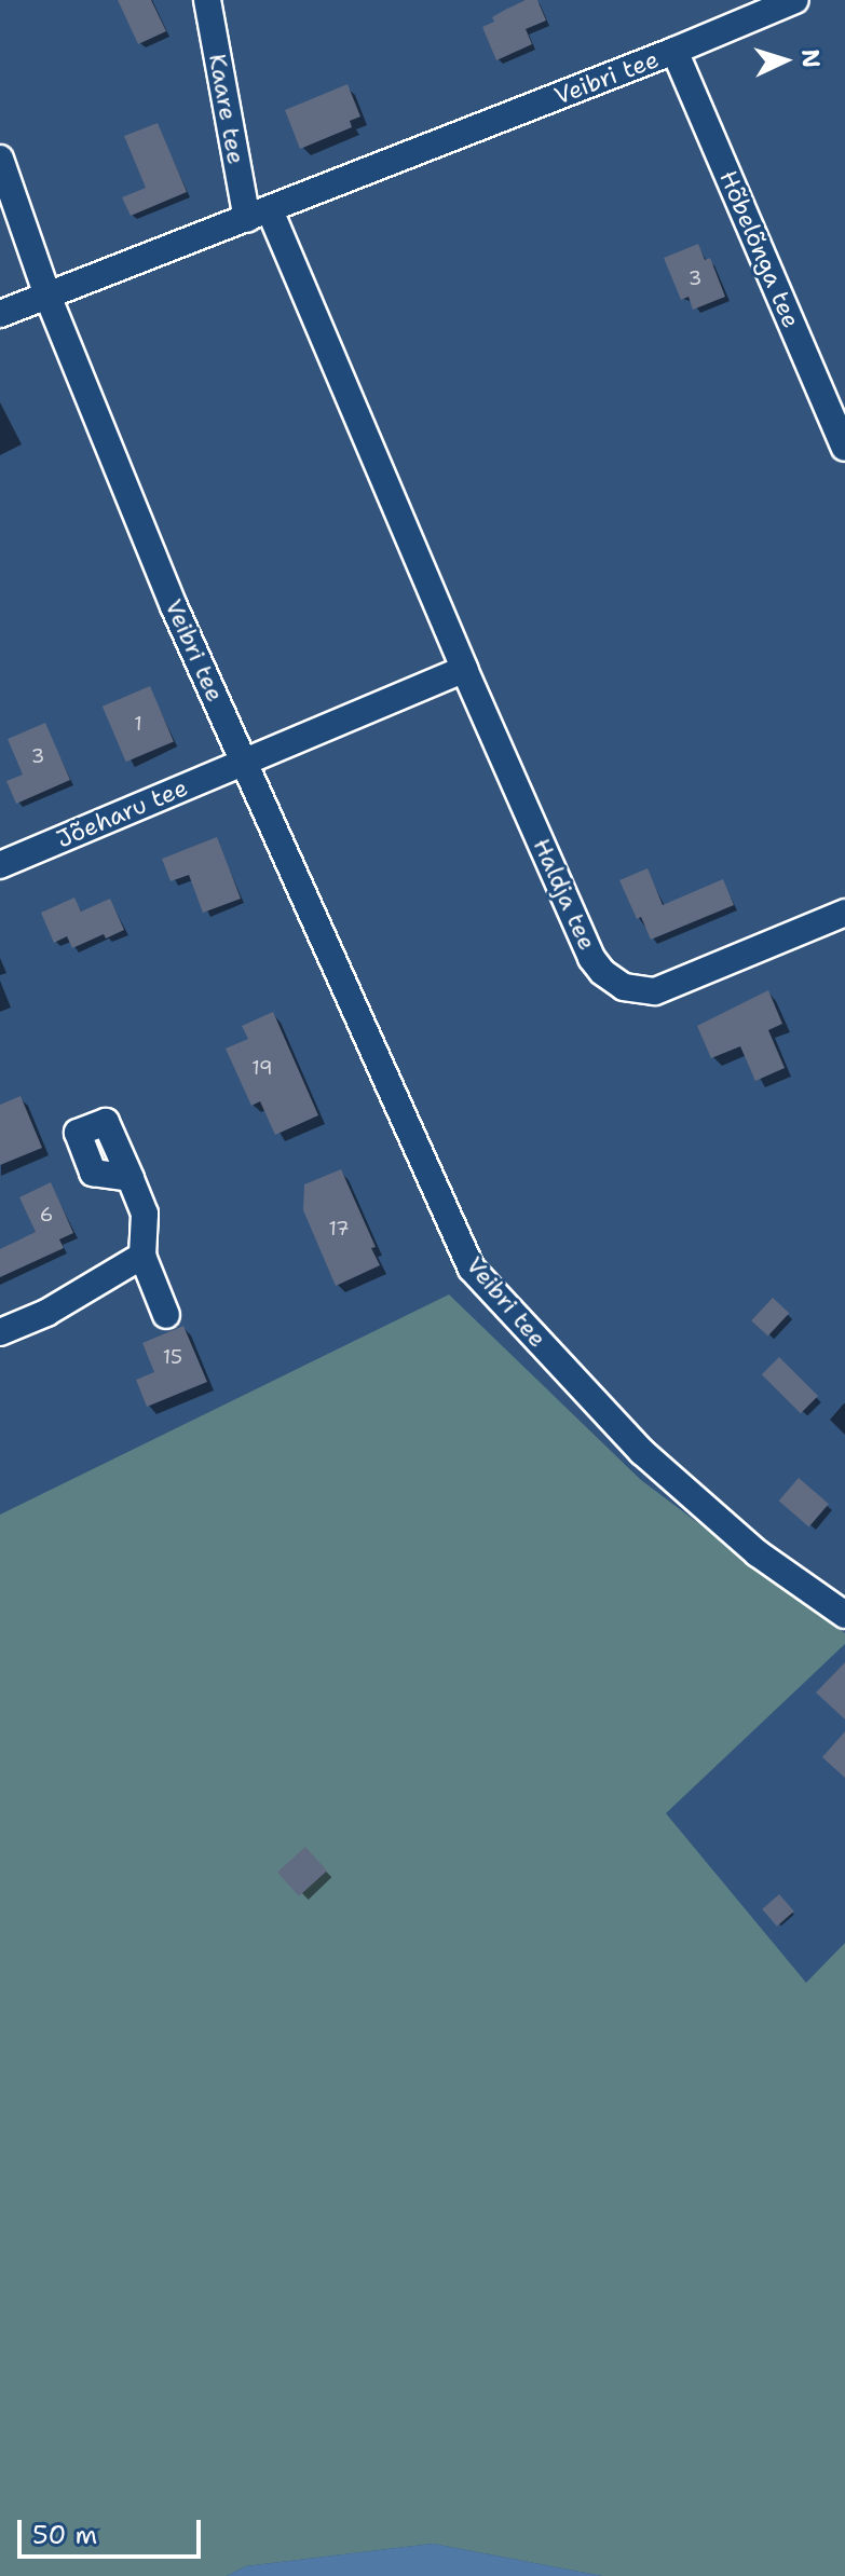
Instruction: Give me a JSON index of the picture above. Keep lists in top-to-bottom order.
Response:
{
  "streets": {
    "street": [
      "Veibri tee",
      "Kaare tee",
      "Hõbelõnga tee",
      "Jõeharu tee",
      "Haldja tee"
    ]
  },
  "crossings": [
    ["Veibri tee", "Kaare tee"],
    ["Veibri tee", "Hõbelõnga tee"],
    ["Veibri tee", "Jõeharu tee"],
    ["Veibri tee", "Haldja tee"],
    ["Kaare tee", "Haldja tee"]
  ],
  "house_numbers": [
    "3",
    "1",
    "3",
    "19",
    "6",
    "17",
    "15"
  ],
  "scale_bar": "50 m",
  "north": "right"
}
